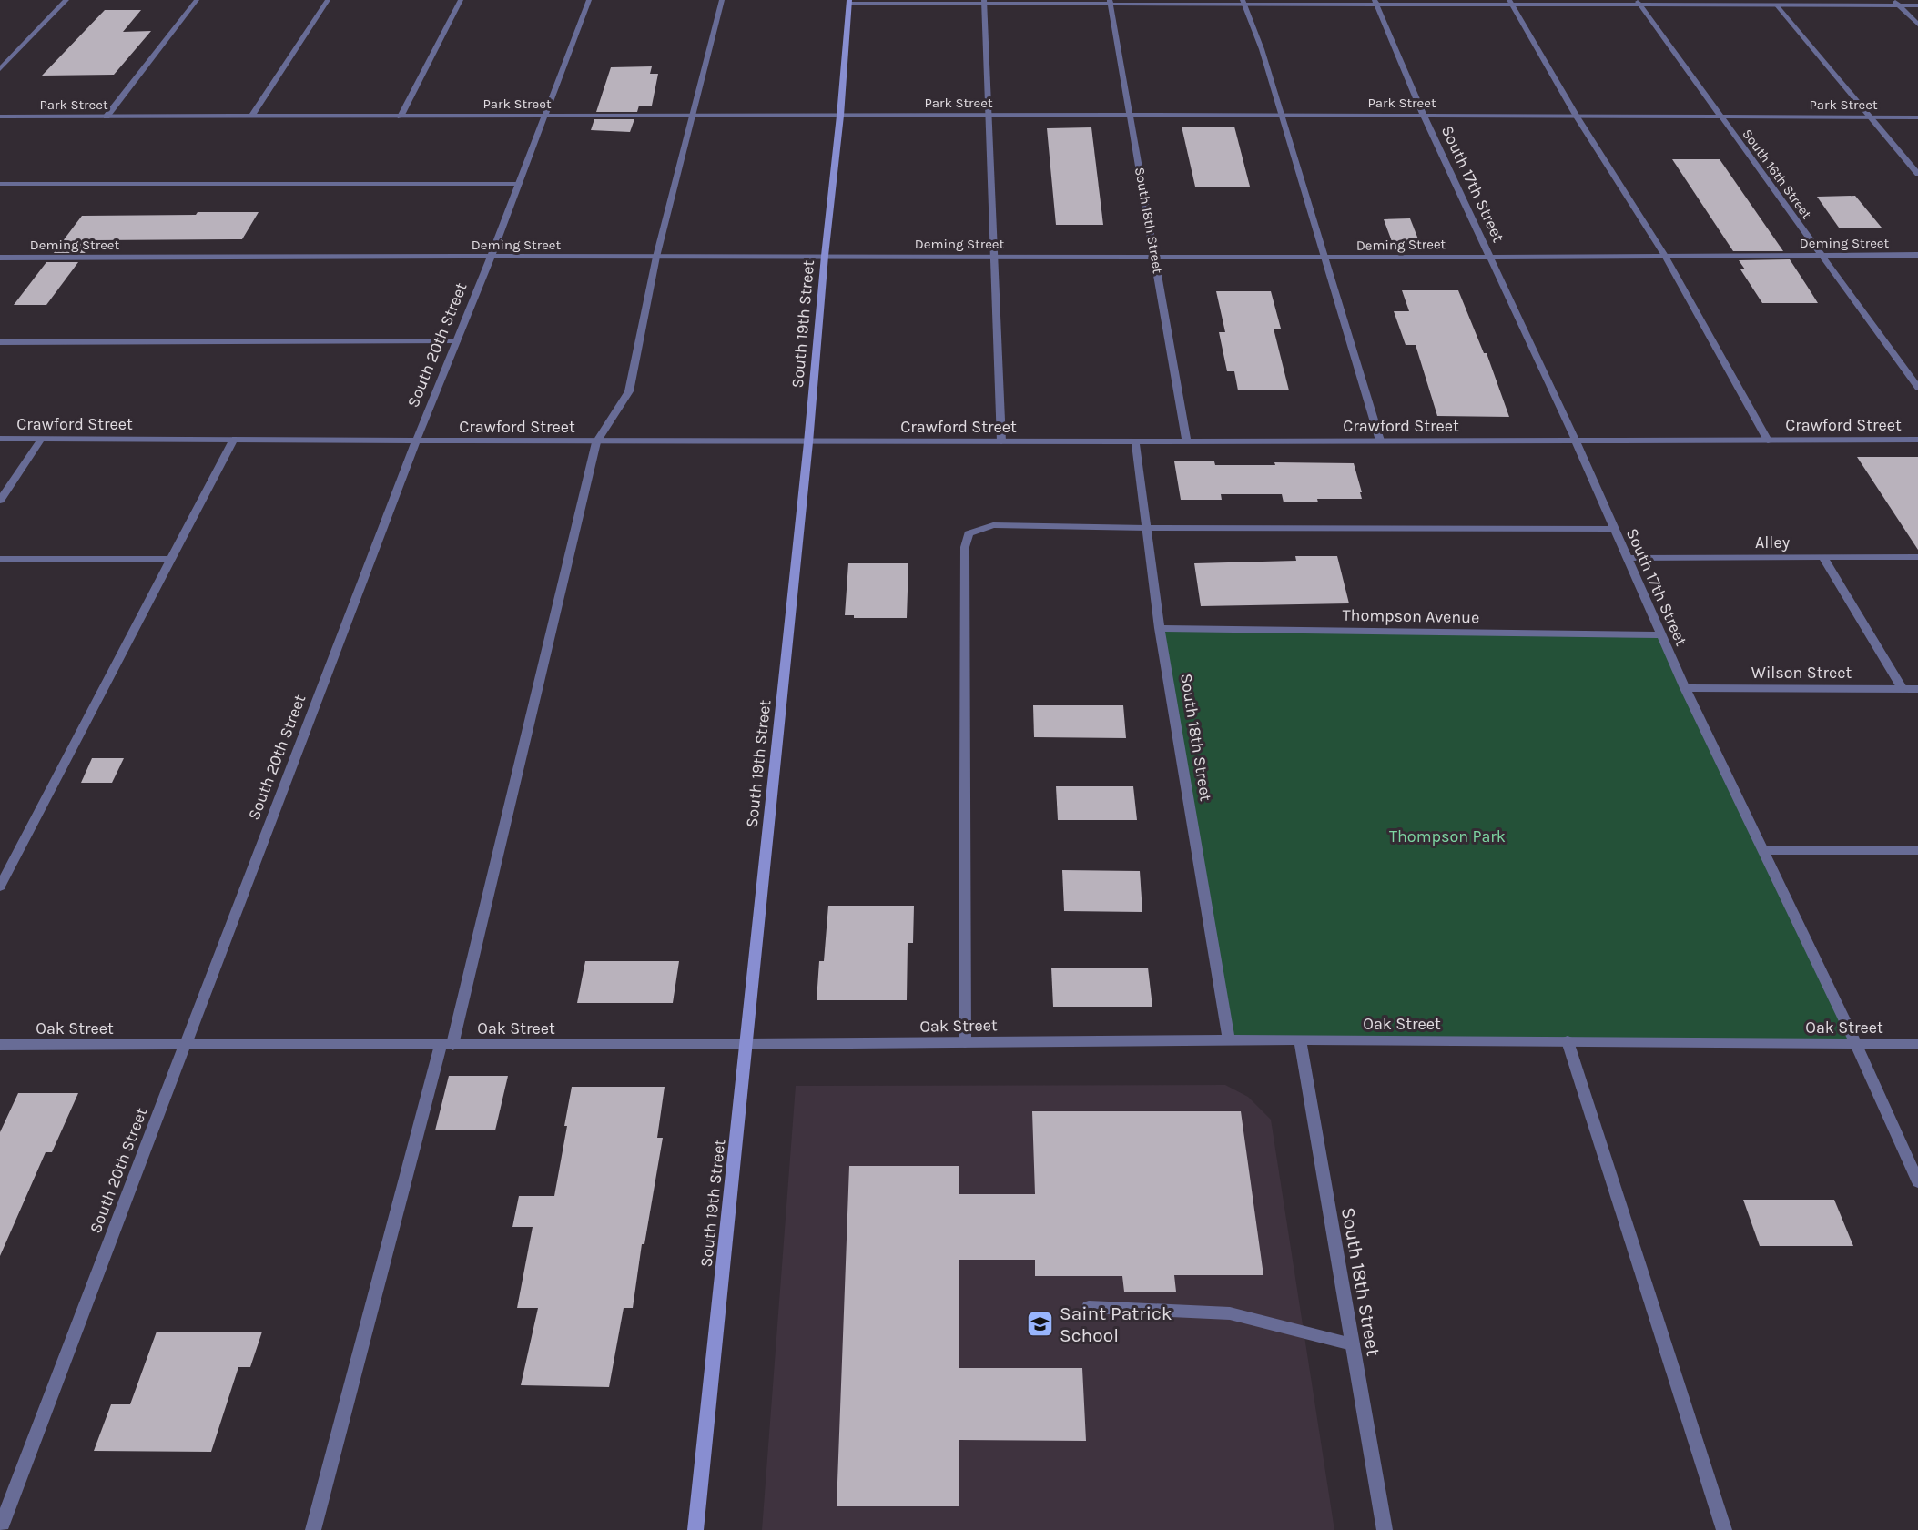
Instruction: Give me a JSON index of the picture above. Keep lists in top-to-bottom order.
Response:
{
  "streets": {
    "street": [
      "Park Street",
      "South 16th Street",
      "South 17th Street",
      "South 18th Street",
      "Deming Street",
      "South 19th Street",
      "South 20th Street",
      "Crawford Street",
      "Alley",
      "Thompson Avenue",
      "Wilson Street",
      "Oak Street"
    ]
  },
  "crossings": [
    ["Park Street", "South 16th Street"],
    ["Park Street", "South 17th Street"],
    ["Park Street", "South 18th Street"],
    ["Park Street", "South 19th Street"],
    ["Park Street", "South 20th Street"],
    ["South 16th Street", "Deming Street"],
    ["South 17th Street", "Deming Street"],
    ["South 17th Street", "Crawford Street"],
    ["South 17th Street", "Alley"],
    ["South 17th Street", "Thompson Avenue"],
    ["South 17th Street", "Wilson Street"],
    ["South 17th Street", "Oak Street"],
    ["South 18th Street", "Deming Street"],
    ["South 18th Street", "Crawford Street"],
    ["South 18th Street", "Thompson Avenue"],
    ["South 18th Street", "Oak Street"],
    ["Deming Street", "South 19th Street"],
    ["Deming Street", "South 20th Street"],
    ["South 19th Street", "Crawford Street"],
    ["South 19th Street", "Oak Street"],
    ["South 20th Street", "Crawford Street"],
    ["South 20th Street", "Oak Street"]
  ],
  "parks": ["Thompson Park"],
  "places": {
    "school or university": ["Saint Patrick School"]
  }
}
